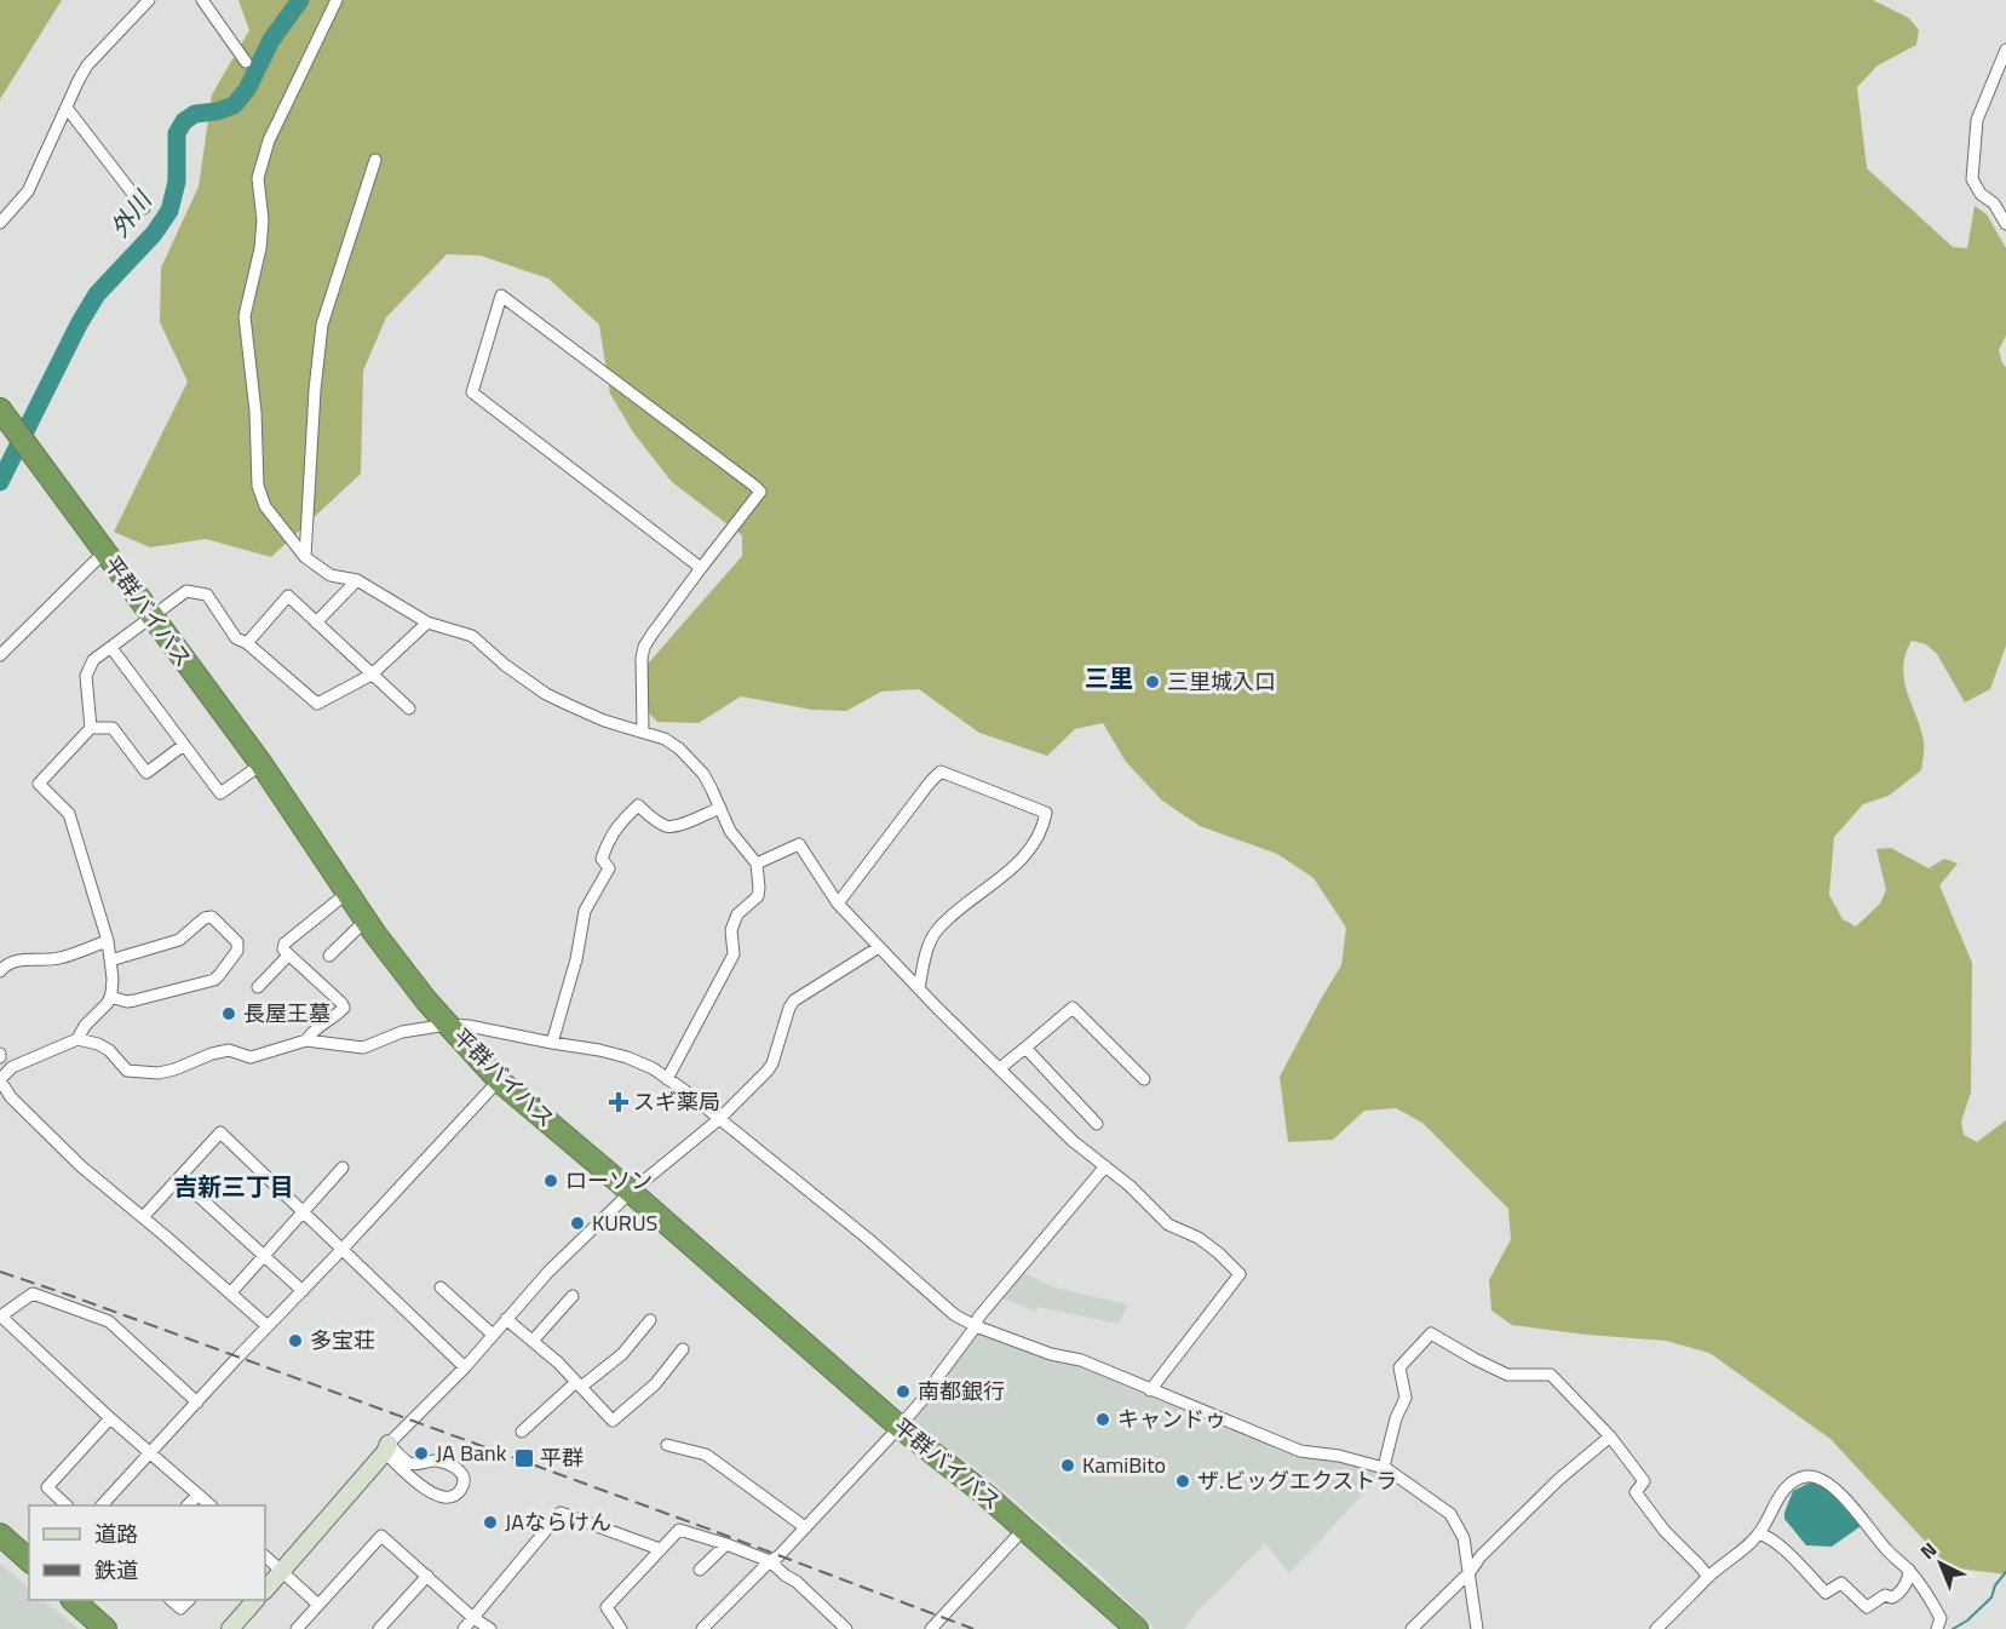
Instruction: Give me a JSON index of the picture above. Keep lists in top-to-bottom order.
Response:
{
  "streets": {
    "highway": ["平群バイパス"]
  },
  "districts": ["三里", "吉新三丁目"],
  "water": ["外川"],
  "places": {
    "other": [
      "三里城入口",
      "長屋王墓",
      "ローソン",
      "KURUS",
      "多宝荘",
      "南都銀行",
      "キャンドゥ",
      "JA Bank",
      "KamiBito",
      "ザ.ビッグエクストラ",
      "JAならけん"
    ],
    "health": ["スギ薬局"],
    "transit": ["平群"]
  },
  "legend": ["道路", "鉄道"],
  "north": "top left"
}
